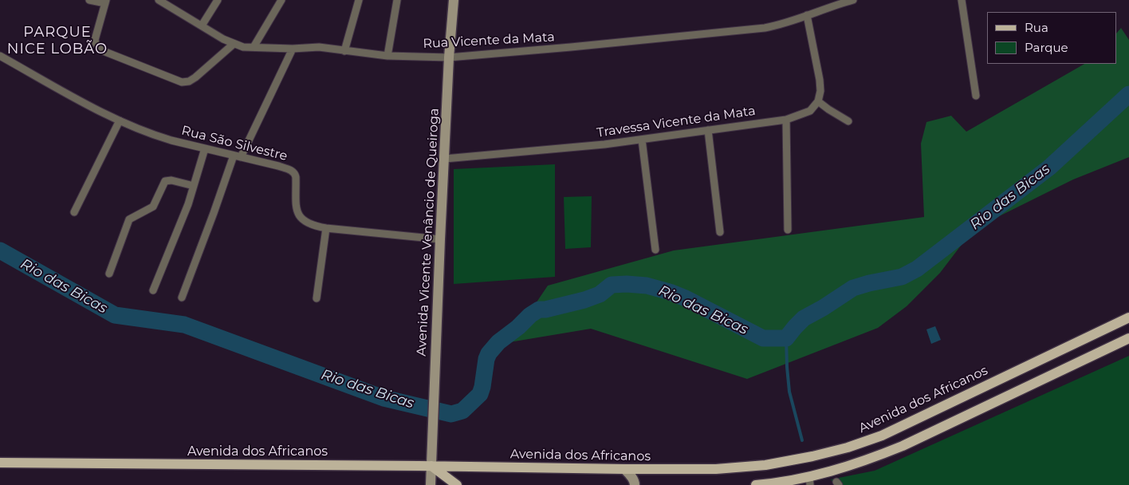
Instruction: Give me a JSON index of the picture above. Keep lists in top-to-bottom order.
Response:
{
  "streets": {
    "main road": ["Avenida dos Africanos"],
    "street": [
      "Rua Vicente da Mata",
      "Travessa Vicente da Mata",
      "Rua São Silvestre",
      "Avenida Vicente Venâncio de Queiroga"
    ]
  },
  "crossings": [
    ["Rua Vicente da Mata", "Avenida Vicente Venâncio de Queiroga"],
    ["Travessa Vicente da Mata", "Avenida Vicente Venâncio de Queiroga"],
    ["Rua São Silvestre", "Avenida Vicente Venâncio de Queiroga"],
    ["Avenida Vicente Venâncio de Queiroga", "Avenida dos Africanos"]
  ],
  "districts": ["PARQUE NICE LOBÃO"],
  "water": ["Rio das Bicas"],
  "legend": ["Rua", "Parque"]
}
